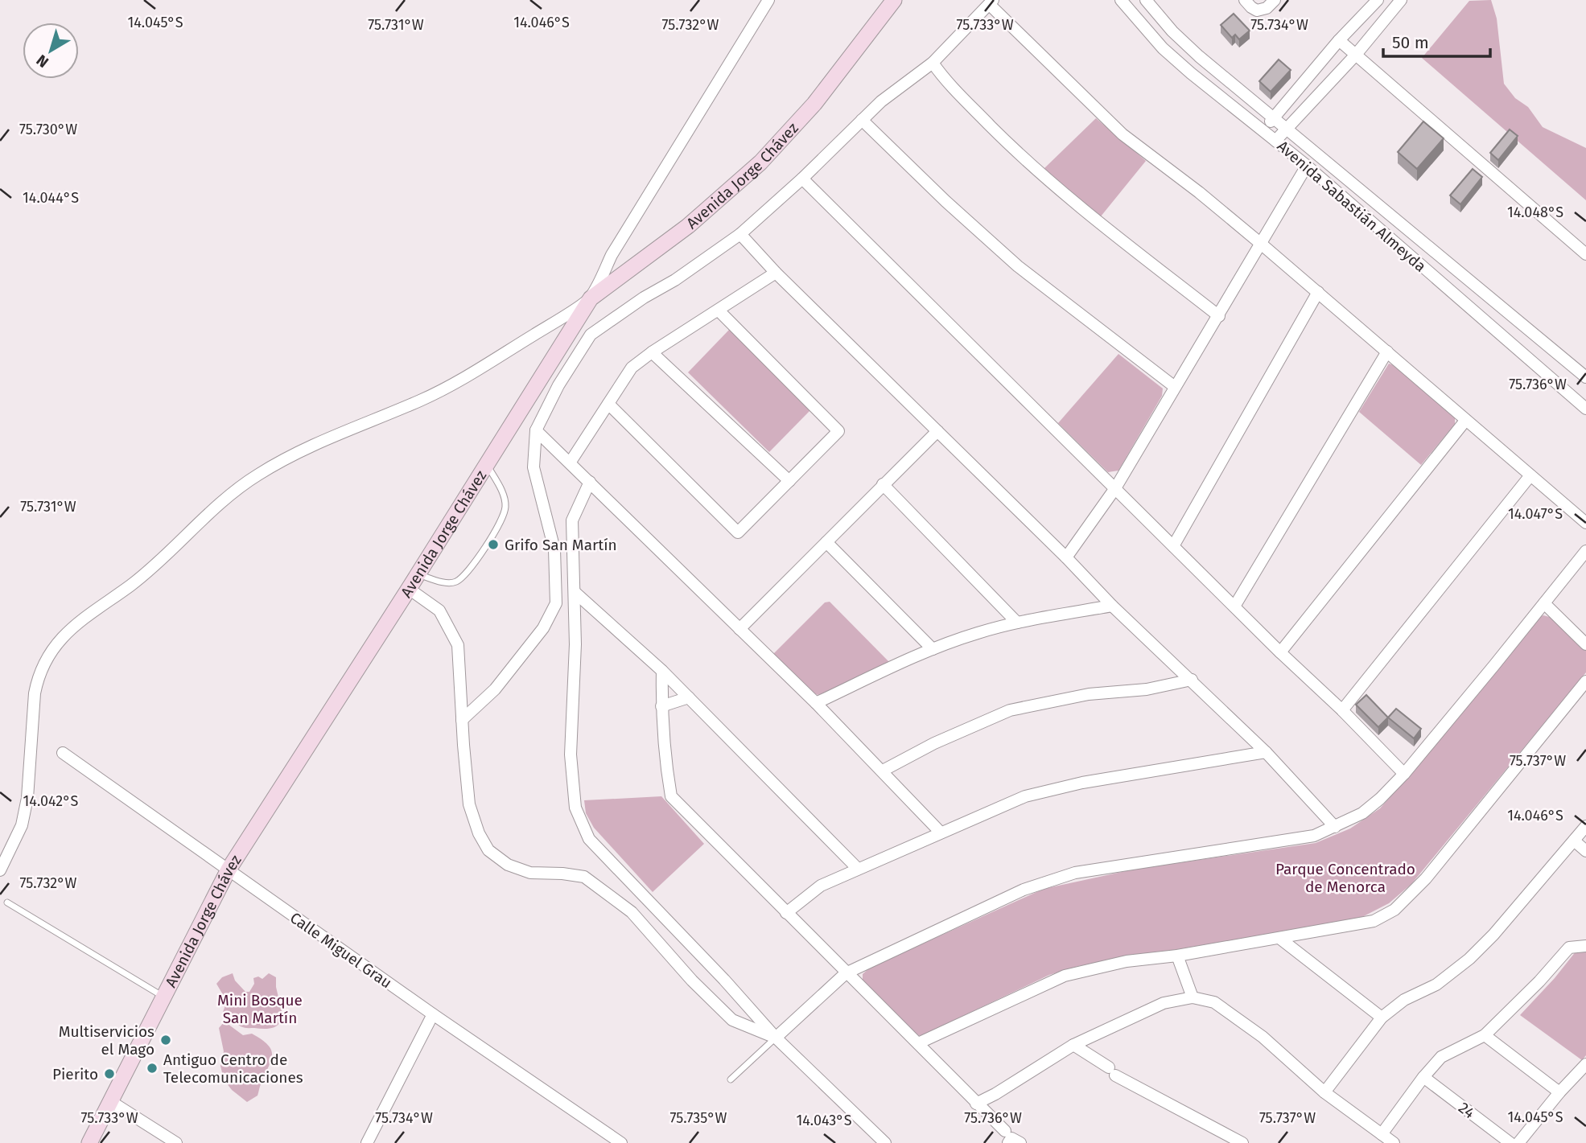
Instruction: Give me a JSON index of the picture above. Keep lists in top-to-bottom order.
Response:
{
  "streets": {
    "main road": ["Avenida Jorge Chávez"],
    "street": ["Avenida Sabastián Almeyda", "Calle Miguel Grau", "24"]
  },
  "crossings": [
    ["Avenida Jorge Chávez", "Calle Miguel Grau"]
  ],
  "parks": ["Parque Concentrado de Menorca", "Mini Bosque San Martín"],
  "places": [
    "Grifo San Martín",
    "Multiservicios el Mago",
    "Antiguo Centro de Telecomunicaciones",
    "Pierito"
  ],
  "scale_bar": "50 m",
  "north": "bottom left",
  "coordinates": [
    "14.045°S",
    "14.046°S",
    "75.731°W",
    "75.732°W",
    "75.733°W",
    "75.734°W",
    "75.730°W",
    "14.044°S",
    "14.048°S",
    "75.736°W",
    "14.047°S",
    "75.737°W",
    "14.042°S",
    "75.735°W",
    "14.043°S"
  ]
}
